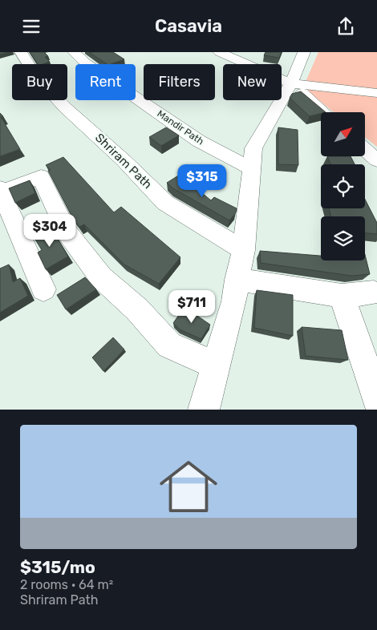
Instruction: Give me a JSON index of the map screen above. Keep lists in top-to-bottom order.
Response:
{
  "streets": {
    "street": ["Mandir Path", "Shriram Path"]
  },
  "north": "top right",
  "page": {
    "header": "Casavia",
    "chip": [
      "Buy",
      "Rent",
      "Filters",
      "New"
    ],
    "price": ["$315", "$304", "$711"],
    "list": [
      {
        "name": "$315/mo",
        "note": "2 rooms · 64 m² · Shriram Path"
      }
    ]
  }
}
